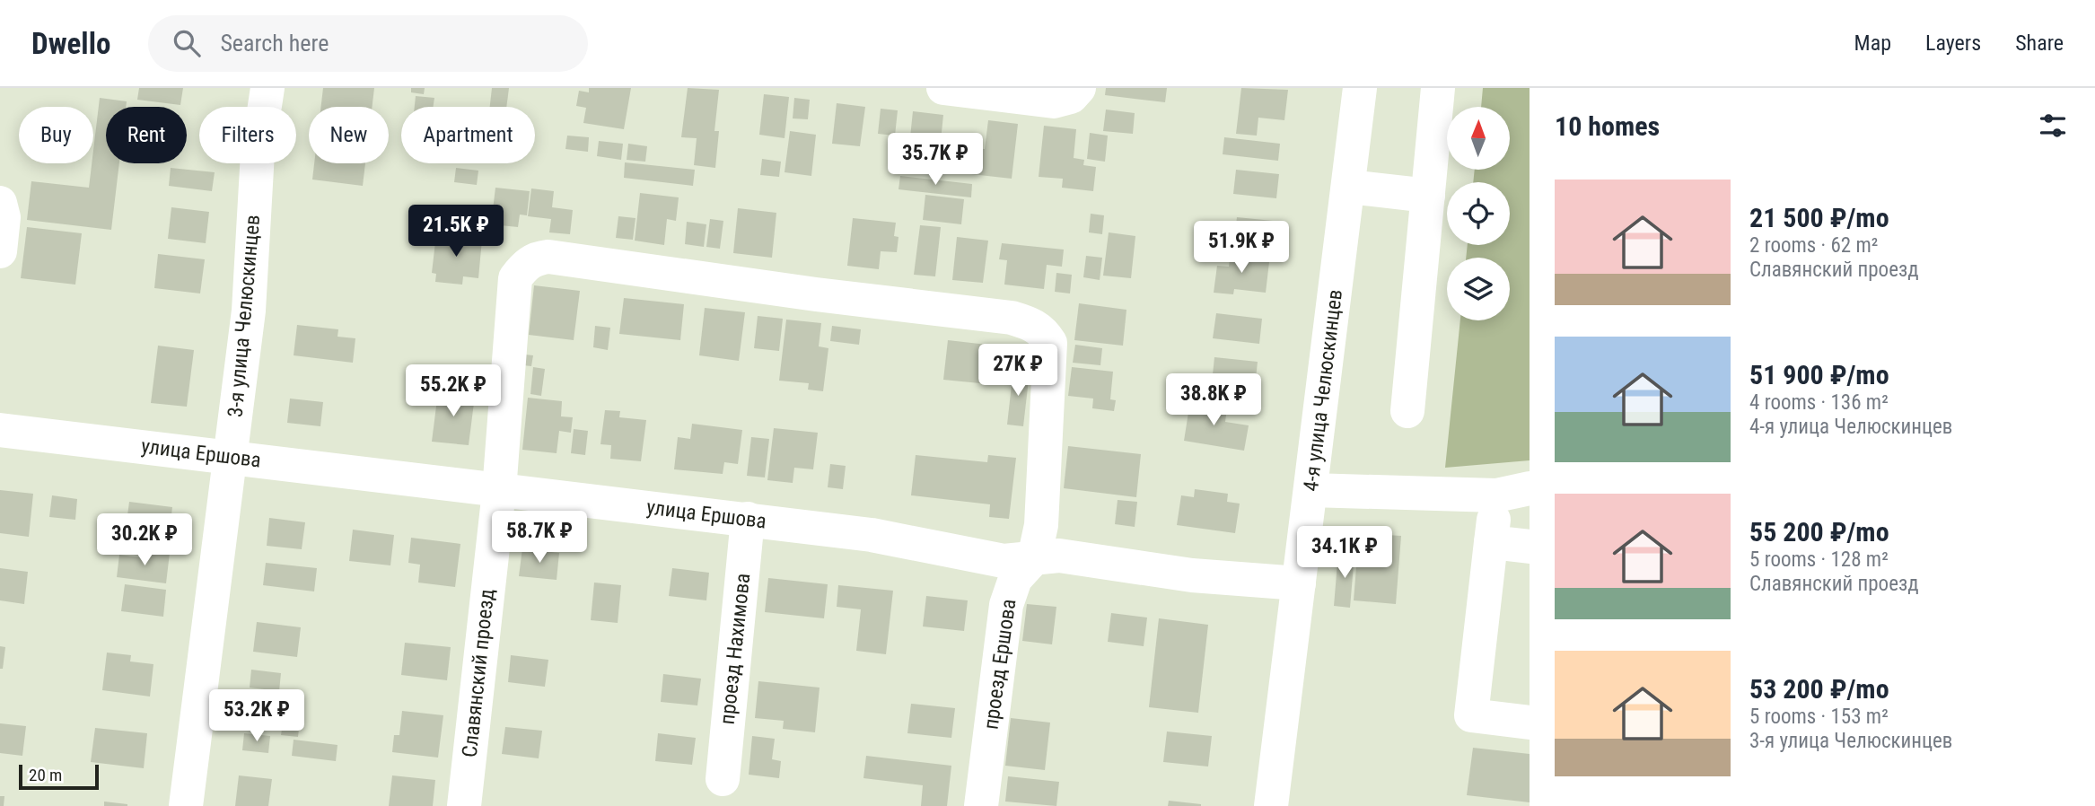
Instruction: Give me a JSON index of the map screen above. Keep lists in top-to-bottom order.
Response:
{
  "streets": {
    "street": [
      "3-я улица Челюскинцев",
      "4-я улица Челюскинцев",
      "улица Ершова",
      "проезд Нахимова",
      "проезд Ершова",
      "Славянский проезд"
    ]
  },
  "crossings": [
    ["3-я улица Челюскинцев", "улица Ершова"],
    ["4-я улица Челюскинцев", "улица Ершова"],
    ["улица Ершова", "проезд Нахимова"],
    ["улица Ершова", "проезд Ершова"],
    ["улица Ершова", "Славянский проезд"],
    ["проезд Ершова", "Славянский проезд"]
  ],
  "scale_bar": "20 m",
  "north": "top",
  "page": {
    "header": "Dwello",
    "search": "Search here",
    "nav": ["Map", "Layers", "Share"],
    "heading": "10 homes",
    "chip": [
      "Buy",
      "Rent",
      "Filters",
      "New",
      "Apartment"
    ],
    "price": [
      "35.7K ₽",
      "21.5K ₽",
      "51.9K ₽",
      "27K ₽",
      "55.2K ₽",
      "38.8K ₽",
      "58.7K ₽",
      "30.2K ₽",
      "34.1K ₽",
      "53.2K ₽"
    ],
    "list": [
      {
        "name": "21 500 ₽/mo",
        "note": "2 rooms · 62 m² · Славянский проезд"
      },
      {
        "name": "51 900 ₽/mo",
        "note": "4 rooms · 136 m² · 4-я улица Челюскинцев"
      },
      {
        "name": "55 200 ₽/mo",
        "note": "5 rooms · 128 m² · Славянский проезд"
      },
      {
        "name": "53 200 ₽/mo",
        "note": "5 rooms · 153 m² · 3-я улица Челюскинцев"
      }
    ],
    "scale": "20 m"
  }
}
